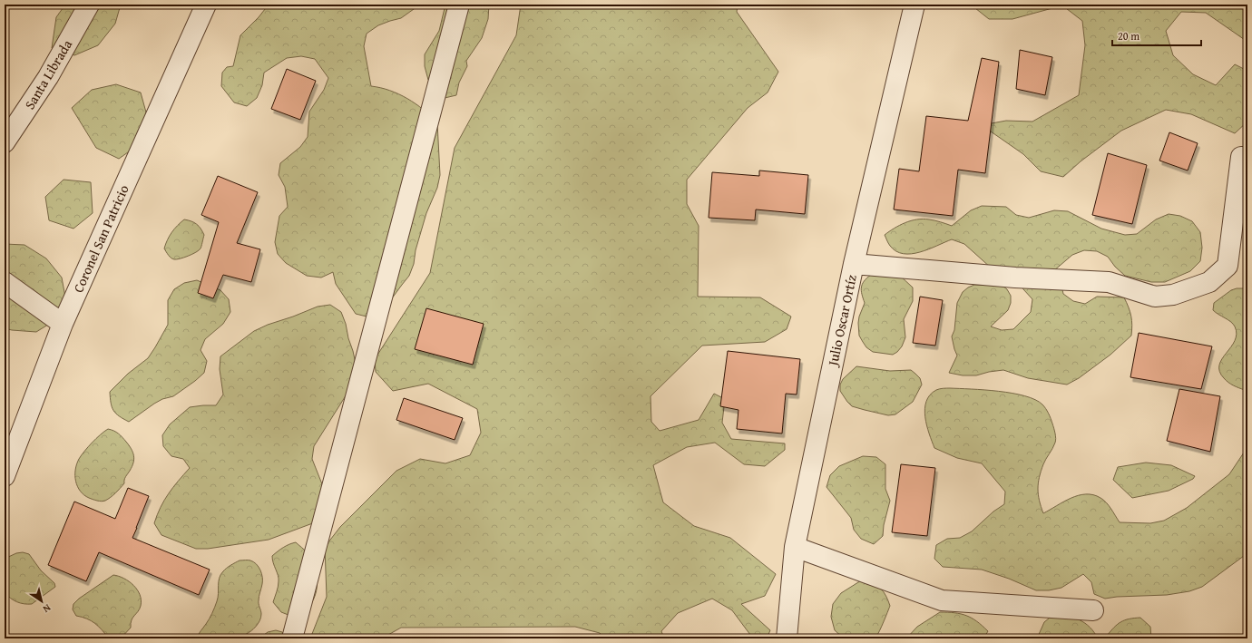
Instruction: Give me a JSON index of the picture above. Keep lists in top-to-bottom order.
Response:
{
  "streets": {
    "street": ["Santa Librada", "Coronel San Patricio", "Julio Oscar Ortíz"]
  },
  "scale_bar": "20 m",
  "north": "bottom right"
}
